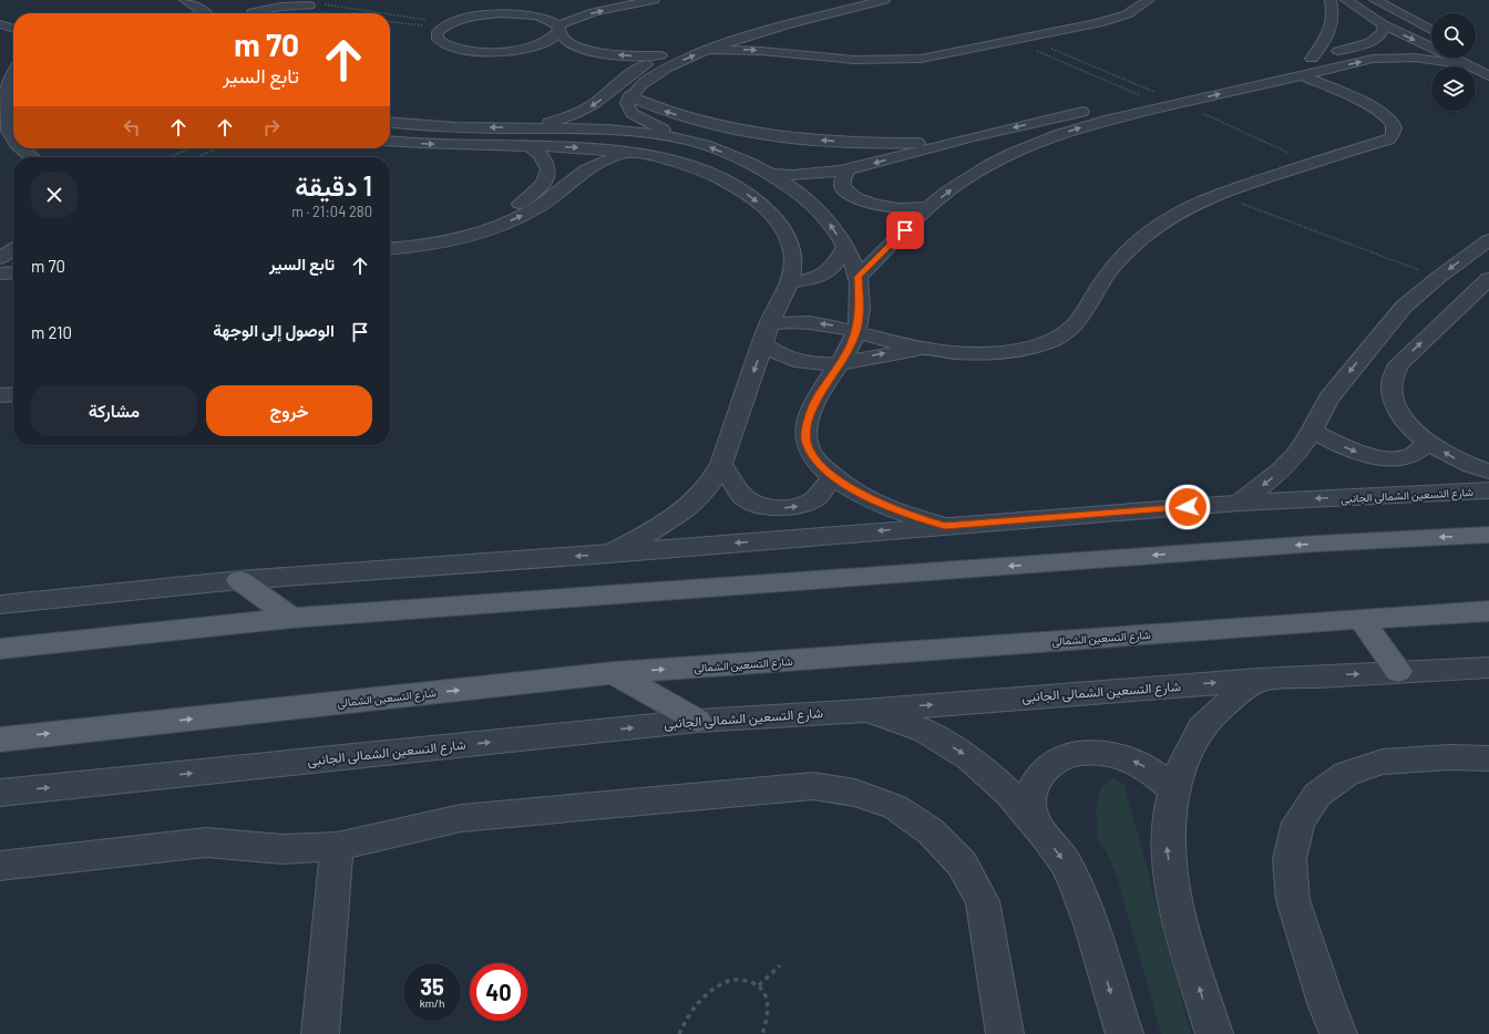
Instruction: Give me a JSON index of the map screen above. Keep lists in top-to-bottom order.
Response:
{
  "streets": {
    "main road": ["شارع التسعين الشمالى"],
    "street": ["شارع التسعين الشمالى الجانبى"]
  },
  "page": {
    "turn": ["70 m", "تابع السير"],
    "heading": ["1 دقيقة", "280 m · 21:04"],
    "list": [
      {
        "name": "تابع السير",
        "value": "70 m"
      },
      {
        "name": "الوصول إلى الوجهة",
        "value": "210 m"
      }
    ],
    "buttons": ["خروج", "مشاركة"],
    "speed": "35 km/h",
    "limit": "40"
  }
}
